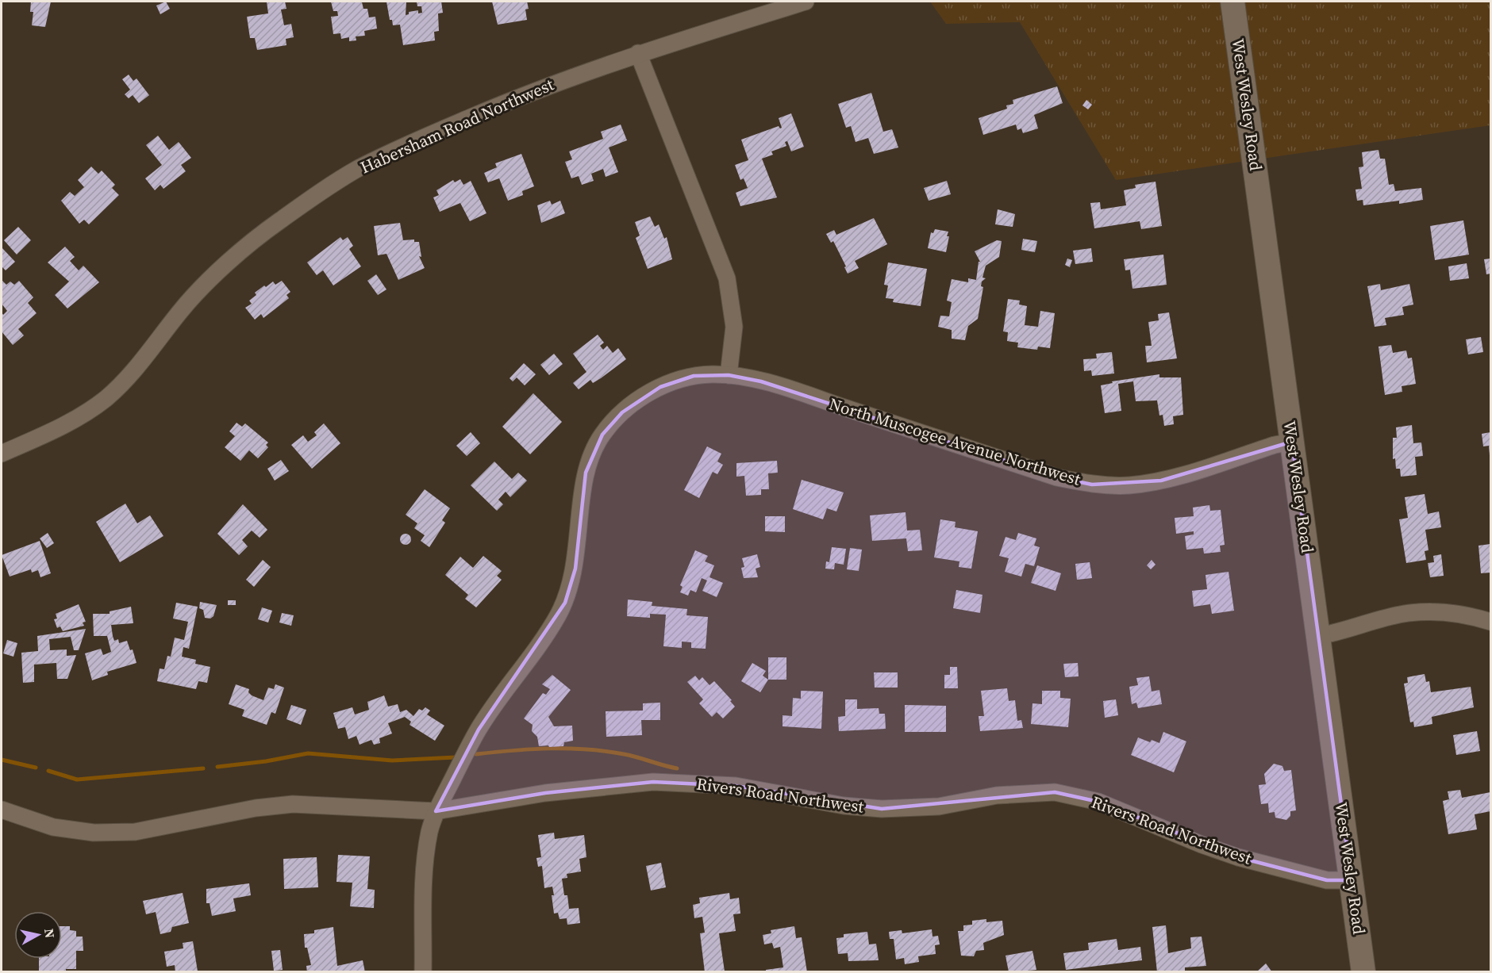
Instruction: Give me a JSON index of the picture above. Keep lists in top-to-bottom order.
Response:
{
  "streets": {
    "street": [
      "West Wesley Road",
      "Habersham Road Northwest",
      "North Muscogee Avenue Northwest",
      "Rivers Road Northwest"
    ]
  },
  "crossings": [
    ["West Wesley Road", "North Muscogee Avenue Northwest"],
    ["West Wesley Road", "Rivers Road Northwest"],
    ["North Muscogee Avenue Northwest", "Rivers Road Northwest"]
  ],
  "north": "right"
}
